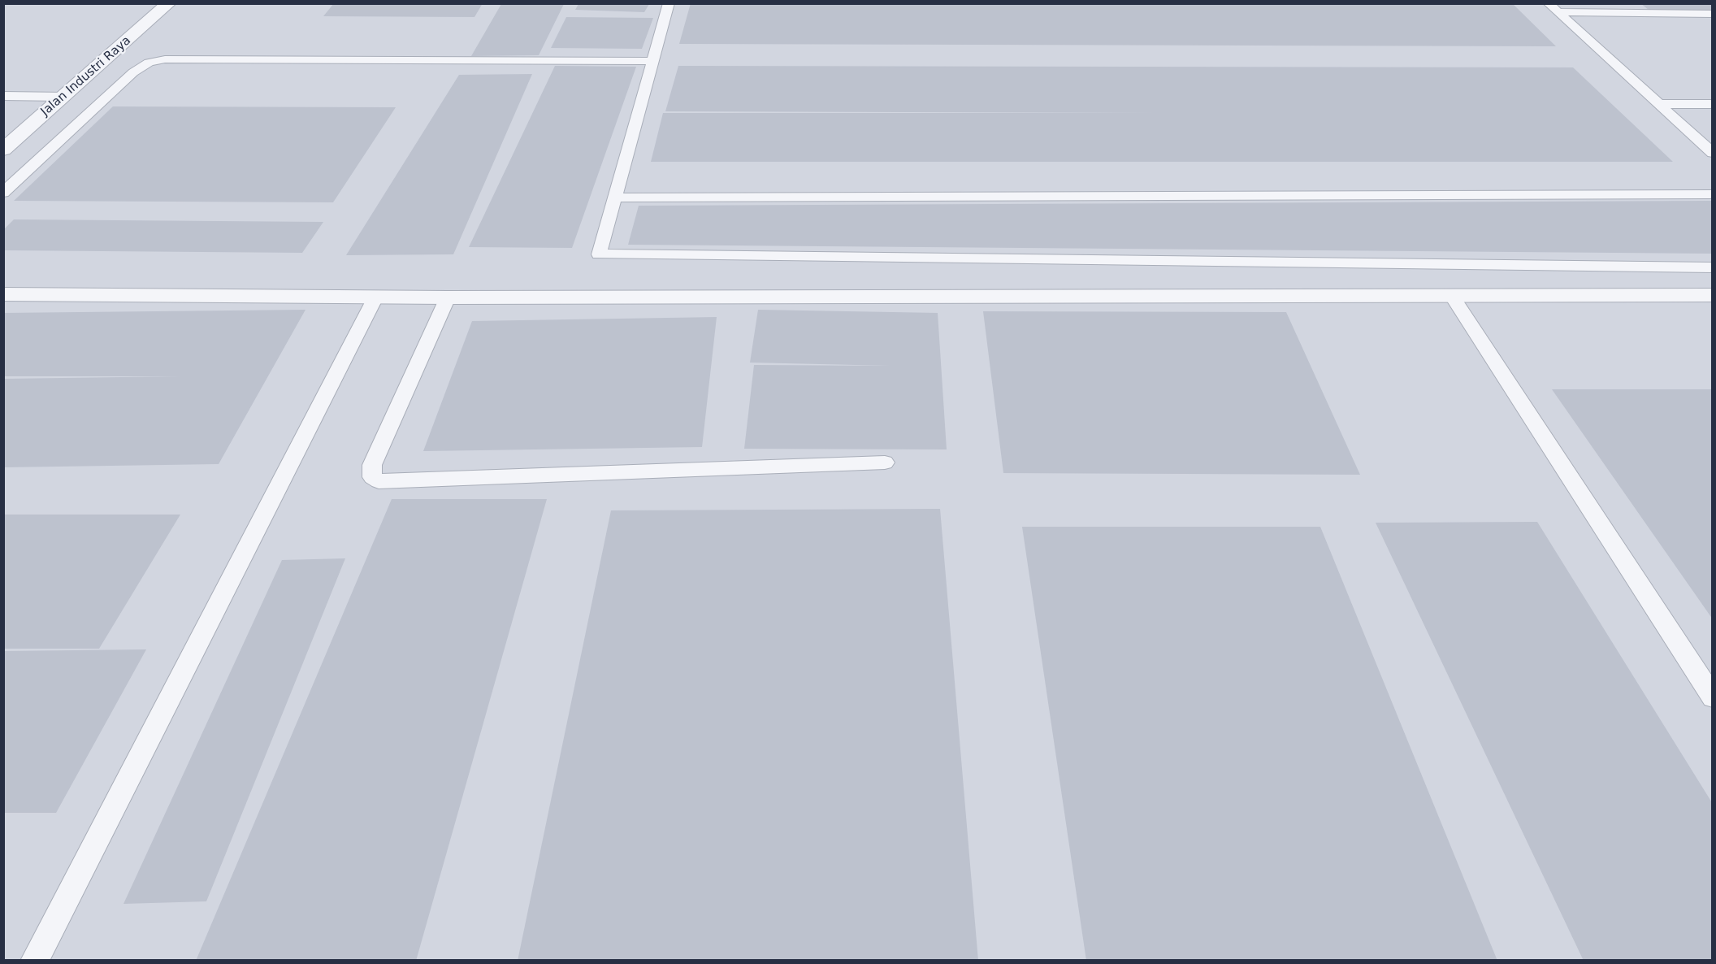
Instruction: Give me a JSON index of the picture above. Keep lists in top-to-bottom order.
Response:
{
  "streets": {
    "street": ["Jalan Industri Raya"]
  }
}
